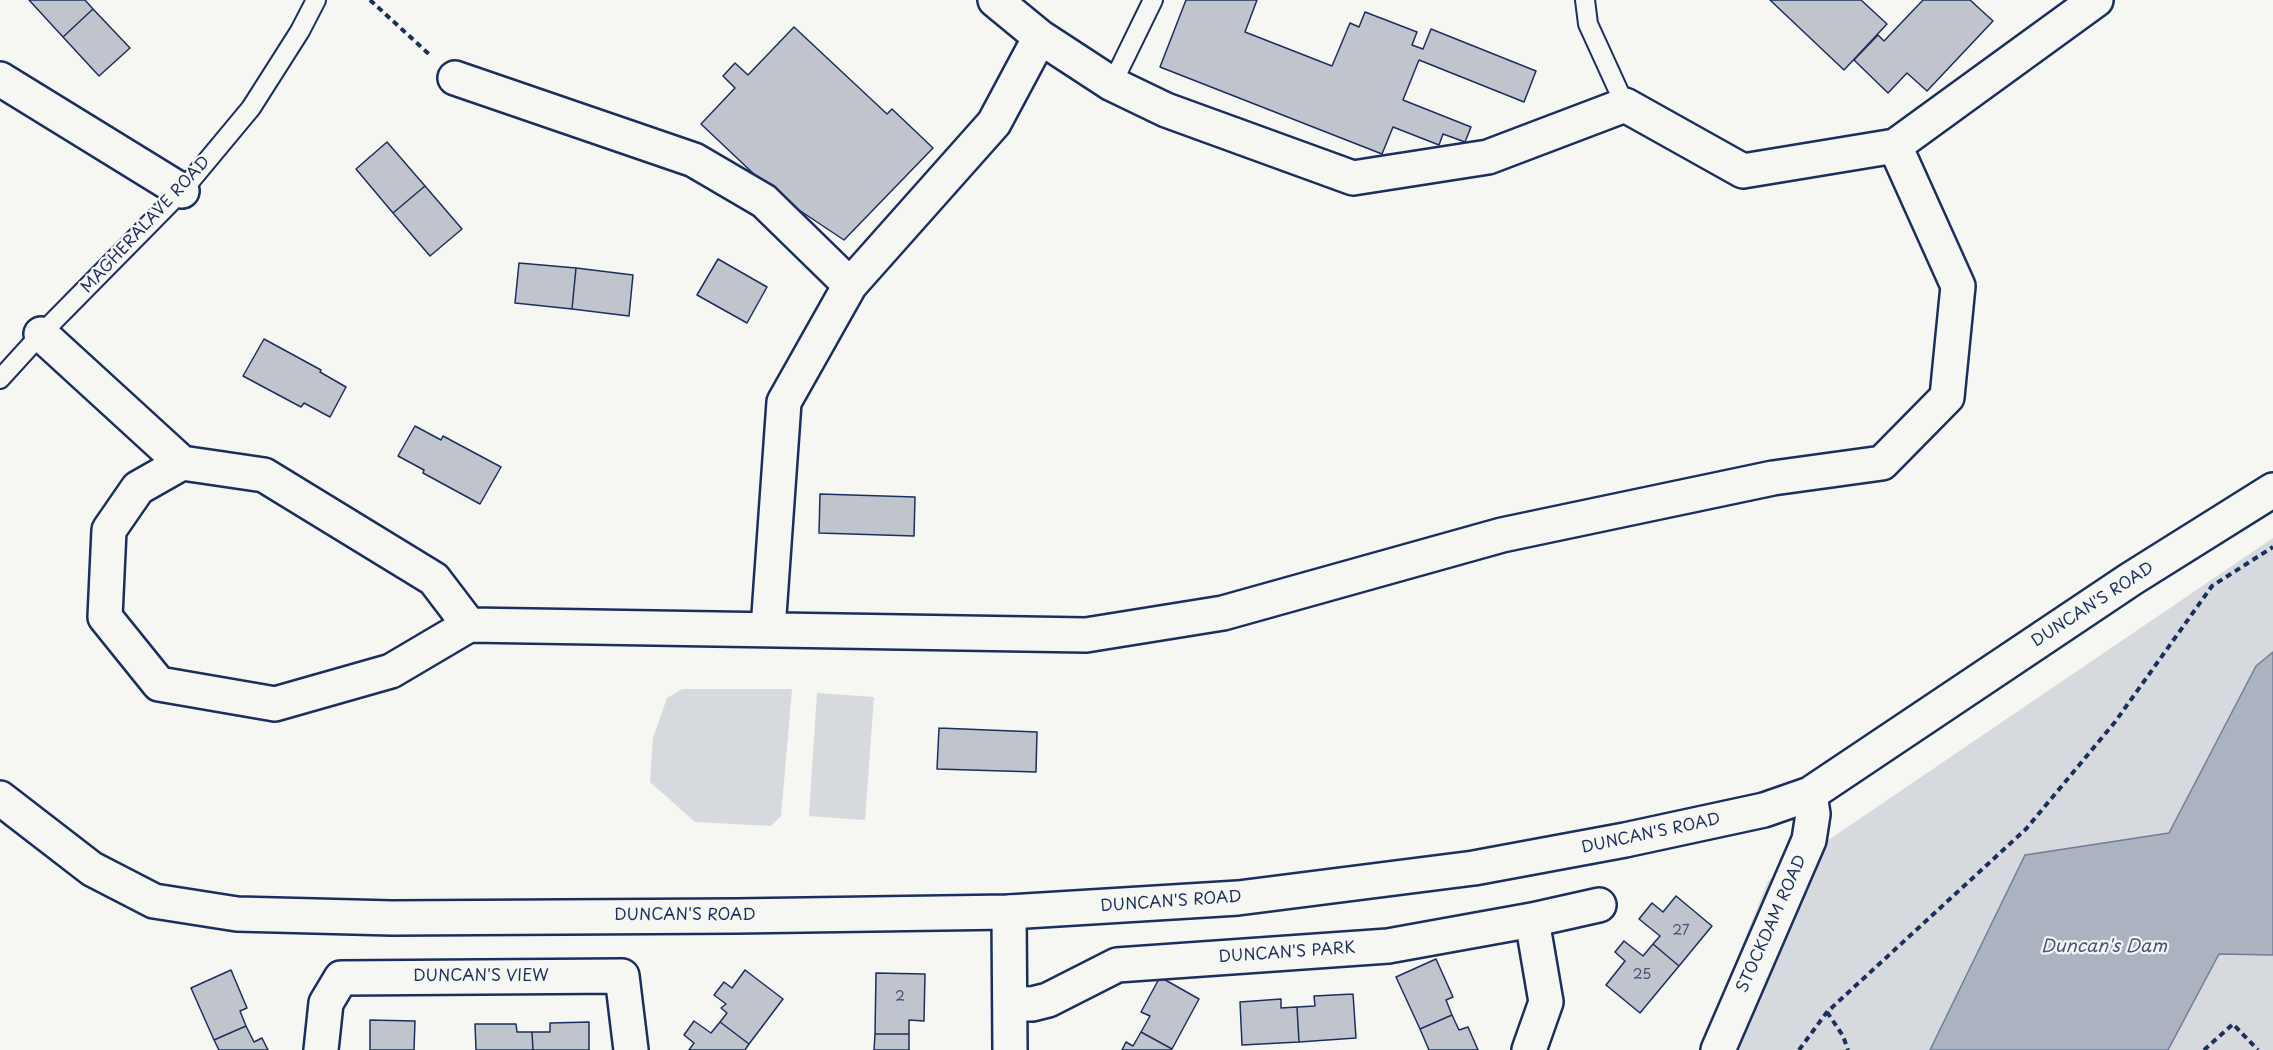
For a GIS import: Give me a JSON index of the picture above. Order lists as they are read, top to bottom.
{
  "streets": {
    "street": [
      "DUNCAN'S ROAD",
      "STOCKDAM ROAD",
      "DUNCAN'S PARK",
      "DUNCAN'S VIEW"
    ],
    "lane": ["MAGHERALAVE ROAD"]
  },
  "crossings": [
    ["DUNCAN'S ROAD", "STOCKDAM ROAD"]
  ],
  "water": ["Duncan's Dam"],
  "house_numbers": ["27", "25", "2"]
}
